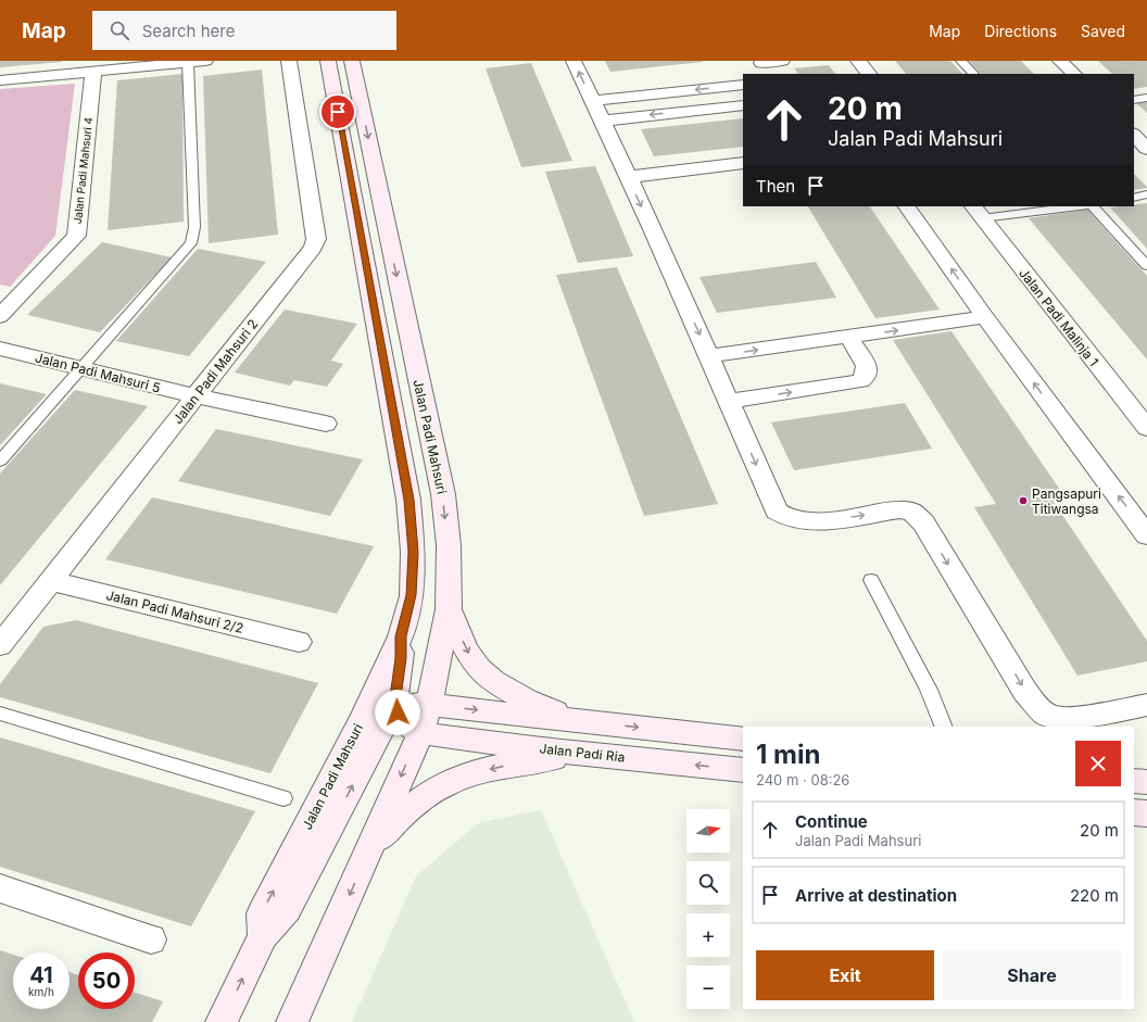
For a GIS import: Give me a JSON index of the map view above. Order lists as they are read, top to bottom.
{
  "streets": {
    "main road": ["Jalan Padi Mahsuri", "Jalan Padi Ria"],
    "street": [
      "Jalan Padi Mahsuri 4",
      "Jalan Padi Malinja 1",
      "Jalan Padi Mahsuri 2",
      "Jalan Padi Mahsuri 5",
      "Jalan Padi Mahsuri 2/2"
    ]
  },
  "crossings": [
    ["Jalan Padi Mahsuri 2", "Jalan Padi Mahsuri 5"],
    ["Jalan Padi Mahsuri 2", "Jalan Padi Mahsuri 2/2"],
    ["Jalan Padi Mahsuri", "Jalan Padi Ria"]
  ],
  "places": ["Pangsapuri Titiwangsa"],
  "north": "right",
  "page": {
    "header": "Map",
    "search": "Search here",
    "nav": ["Map", "Directions", "Saved"],
    "turn": ["20 m", "Jalan Padi Mahsuri"],
    "then": "Then",
    "heading": ["1 min", "240 m · 08:26"],
    "list": [
      {
        "name": "Continue",
        "note": "Jalan Padi Mahsuri",
        "value": "20 m"
      },
      {
        "name": "Arrive at destination",
        "value": "220 m"
      }
    ],
    "map_buttons": ["+", "−"],
    "buttons": ["Exit", "Share"],
    "speed": "41 km/h",
    "limit": "50"
  }
}
